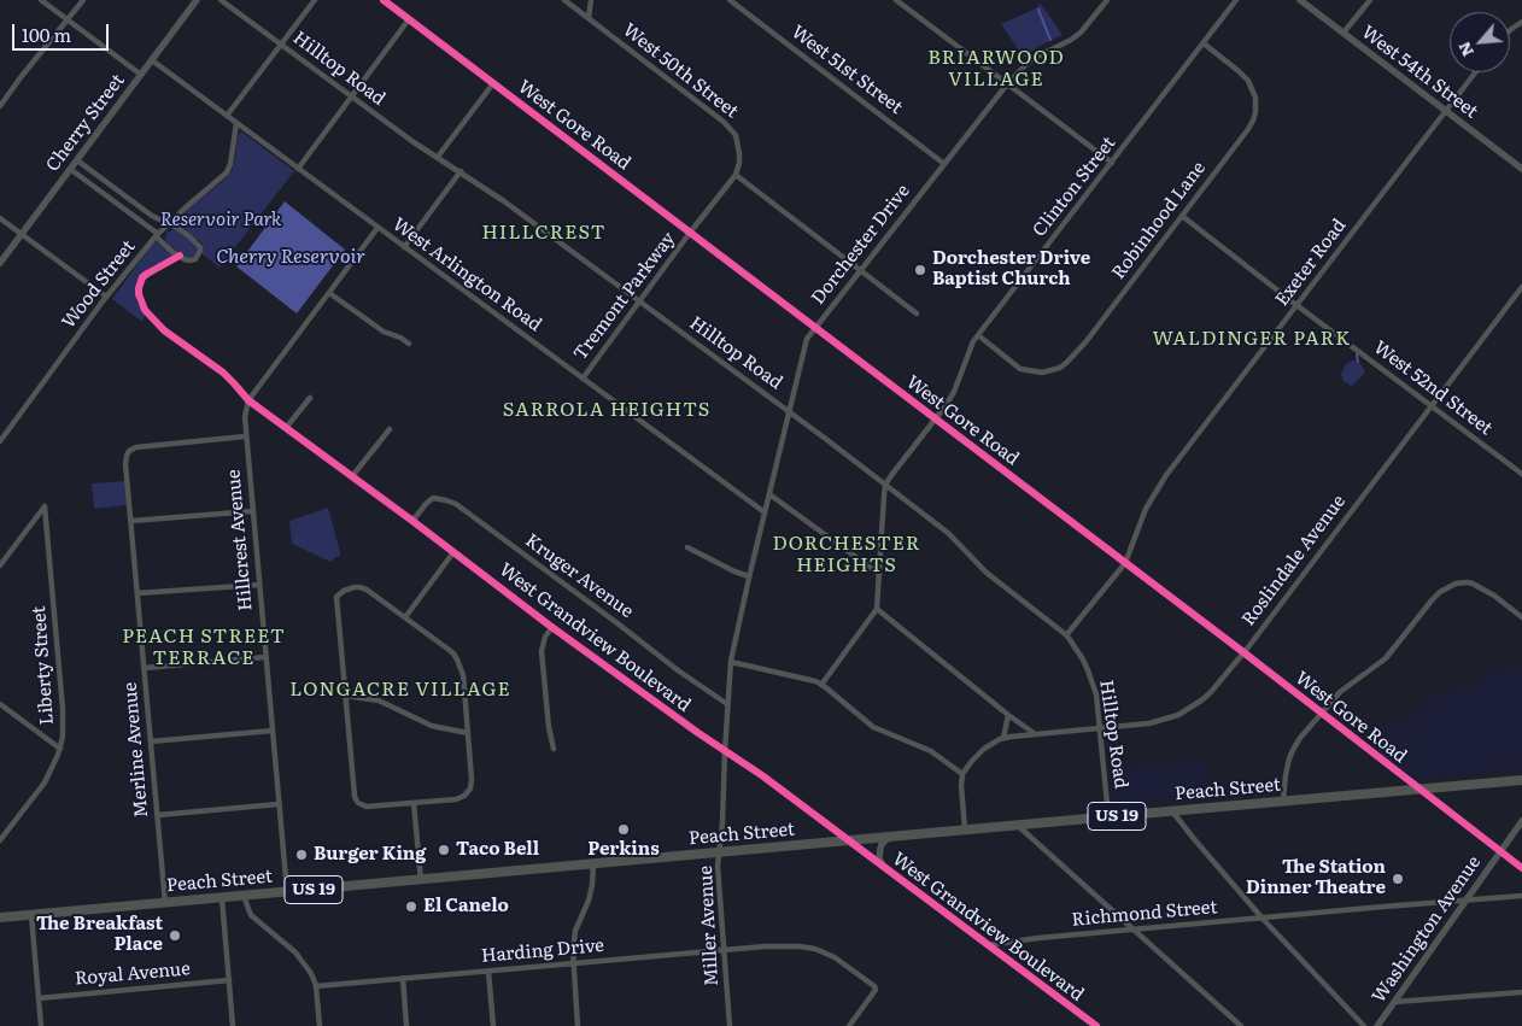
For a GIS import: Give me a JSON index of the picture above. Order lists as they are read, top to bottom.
{
  "streets": {
    "main road": ["Peach Street", "US 19"],
    "street": [
      "Hilltop Road",
      "West 51st Street",
      "West 50th Street",
      "West 54th Street",
      "Cherry Street",
      "West Gore Road",
      "Clinton Street",
      "Robinhood Lane",
      "Dorchester Drive",
      "Exeter Road",
      "West Arlington Road",
      "Wood Street",
      "Tremont Parkway",
      "West 52nd Street",
      "Hillcrest Avenue",
      "Roslindale Avenue",
      "Kruger Avenue",
      "West Grandview Boulevard",
      "Liberty Street",
      "Merline Avenue",
      "Richmond Street",
      "Miller Avenue",
      "Washington Avenue",
      "Harding Drive",
      "Royal Avenue"
    ]
  },
  "crossings": [
    ["Hilltop Road", "Clinton Street"],
    ["Hilltop Road", "Dorchester Drive"],
    ["Hilltop Road", "Exeter Road"],
    ["Hilltop Road", "Tremont Parkway"],
    ["Hilltop Road", "Roslindale Avenue"],
    ["Hilltop Road", "Peach Street"],
    ["West 51st Street", "Dorchester Drive"],
    ["West 50th Street", "Tremont Parkway"],
    ["West 54th Street", "Exeter Road"],
    ["Cherry Street", "West Arlington Road"],
    ["West Gore Road", "Clinton Street"],
    ["West Gore Road", "Dorchester Drive"],
    ["West Gore Road", "Exeter Road"],
    ["West Gore Road", "Tremont Parkway"],
    ["West Gore Road", "Roslindale Avenue"],
    ["West Gore Road", "Peach Street"],
    ["West Gore Road", "Washington Avenue"],
    ["Clinton Street", "Robinhood Lane"],
    ["Robinhood Lane", "West 52nd Street"],
    ["Dorchester Drive", "West Arlington Road"],
    ["Dorchester Drive", "Kruger Avenue"],
    ["Dorchester Drive", "West Grandview Boulevard"],
    ["Dorchester Drive", "Miller Avenue"],
    ["Exeter Road", "West 52nd Street"],
    ["West Arlington Road", "Wood Street"],
    ["West Arlington Road", "Tremont Parkway"],
    ["West 52nd Street", "Roslindale Avenue"],
    ["Hillcrest Avenue", "West Grandview Boulevard"],
    ["Hillcrest Avenue", "Merline Avenue"],
    ["Hillcrest Avenue", "Peach Street"],
    ["Kruger Avenue", "West Grandview Boulevard"],
    ["West Grandview Boulevard", "Peach Street"],
    ["West Grandview Boulevard", "Richmond Street"],
    ["West Grandview Boulevard", "Miller Avenue"],
    ["Merline Avenue", "Peach Street"],
    ["Peach Street", "Miller Avenue"],
    ["Richmond Street", "Washington Avenue"],
    ["Miller Avenue", "Harding Drive"]
  ],
  "districts": [
    "BRIARWOOD VILLAGE",
    "HILLCREST",
    "WALDINGER PARK",
    "SARROLA HEIGHTS",
    "DORCHESTER HEIGHTS",
    "PEACH STREET TERRACE",
    "LONGACRE VILLAGE"
  ],
  "water": ["Cherry Reservoir"],
  "parks": ["Reservoir Park"],
  "places": [
    "Dorchester Drive Baptist Church",
    "Perkins",
    "Taco Bell",
    "Burger King",
    "The Station Dinner Theatre",
    "El Canelo",
    "The Breakfast Place"
  ],
  "scale_bar": "100 m",
  "north": "bottom left"
}
